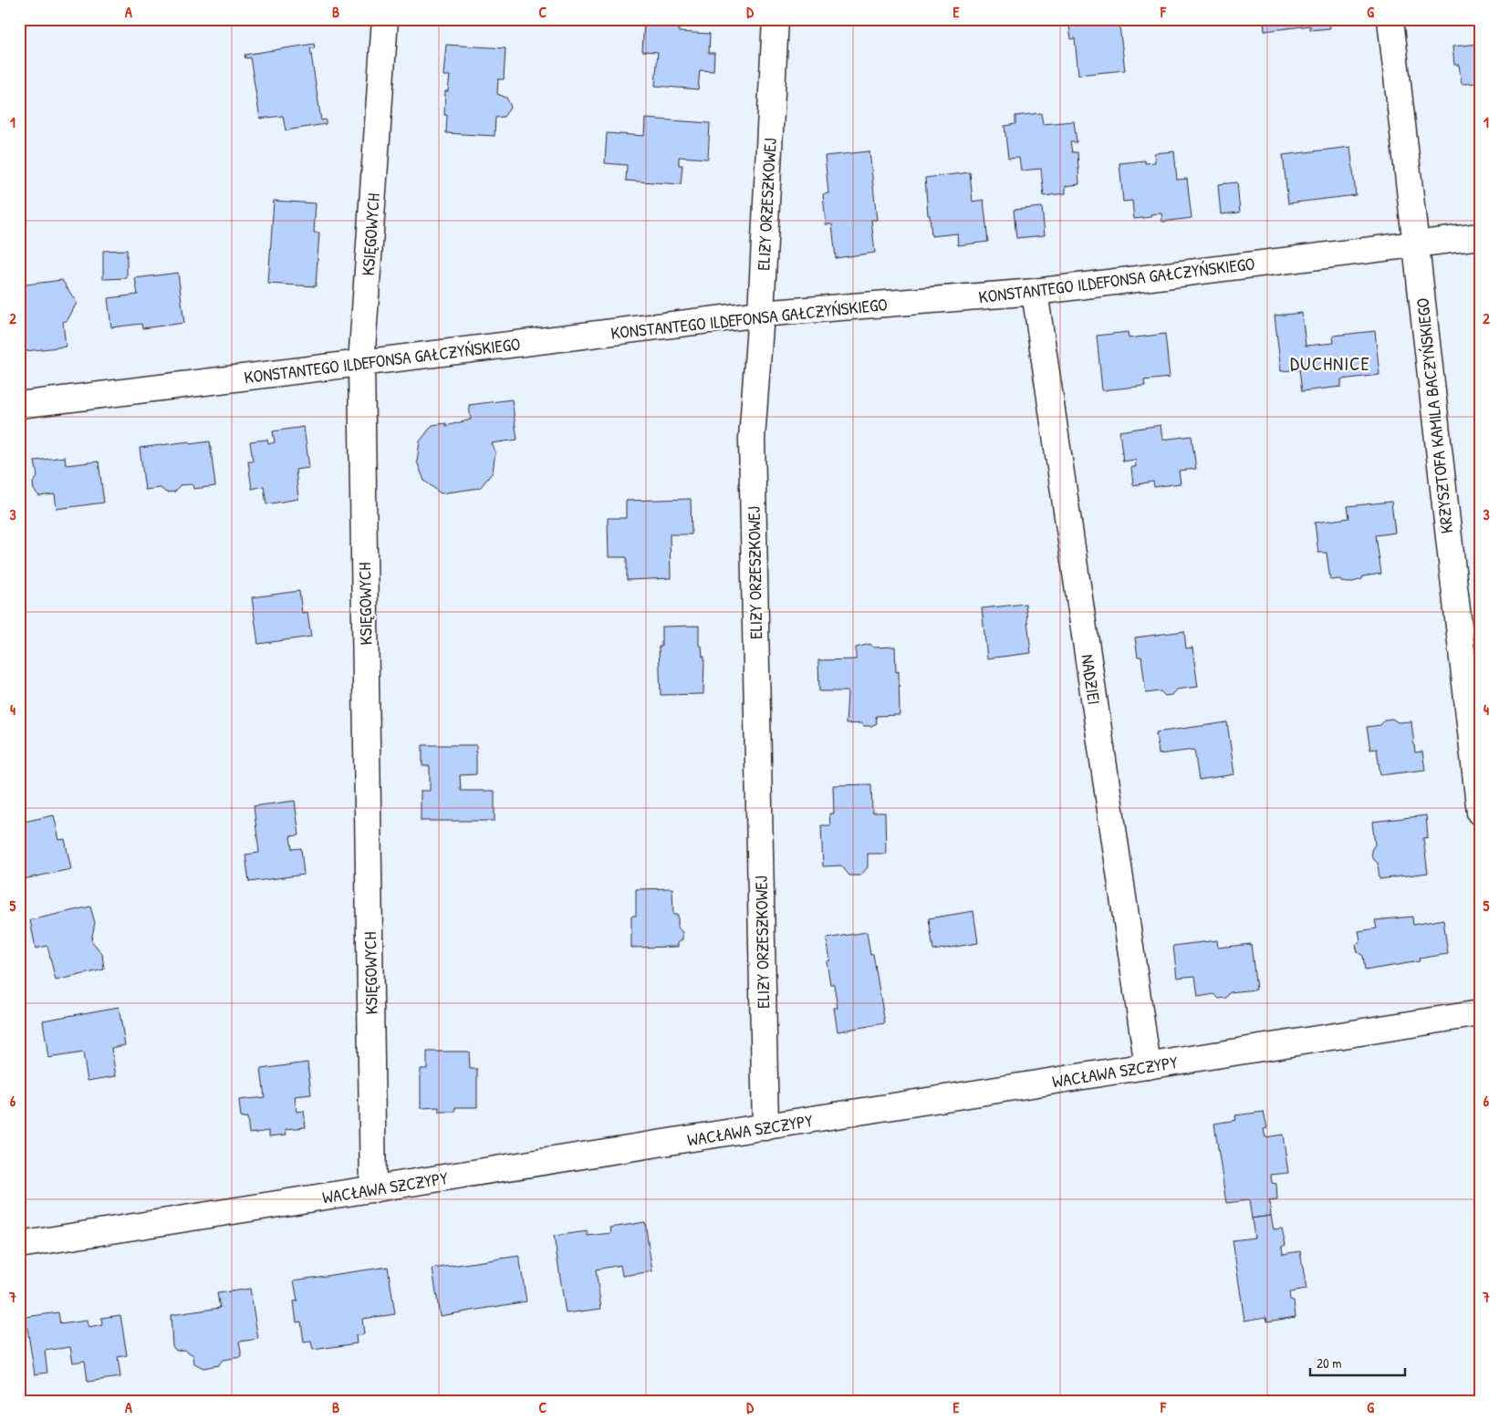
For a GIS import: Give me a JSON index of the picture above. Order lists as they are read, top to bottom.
{
  "streets": {
    "street": [
      "ELIZY ORZESZKOWEJ",
      "KSIĘGOWYCH",
      "KONSTANTEGO ILDEFONSA GAŁCZYŃSKIEGO",
      "KRZYSZTOFA KAMILA BACZYŃSKIEGO",
      "NADZIEI",
      "WACŁAWA SZCZYPY"
    ]
  },
  "crossings": [
    ["ELIZY ORZESZKOWEJ", "KONSTANTEGO ILDEFONSA GAŁCZYŃSKIEGO"],
    ["ELIZY ORZESZKOWEJ", "WACŁAWA SZCZYPY"],
    ["KSIĘGOWYCH", "KONSTANTEGO ILDEFONSA GAŁCZYŃSKIEGO"],
    ["KSIĘGOWYCH", "WACŁAWA SZCZYPY"],
    ["KONSTANTEGO ILDEFONSA GAŁCZYŃSKIEGO", "KRZYSZTOFA KAMILA BACZYŃSKIEGO"],
    ["KONSTANTEGO ILDEFONSA GAŁCZYŃSKIEGO", "NADZIEI"],
    ["NADZIEI", "WACŁAWA SZCZYPY"]
  ],
  "districts": ["DUCHNICE"],
  "scale_bar": "20 m",
  "grid": {
    "columns": [
      "A",
      "B",
      "C",
      "D",
      "E",
      "F",
      "G"
    ],
    "rows": [
      "1",
      "2",
      "3",
      "4",
      "5",
      "6",
      "7"
    ]
  }
}
